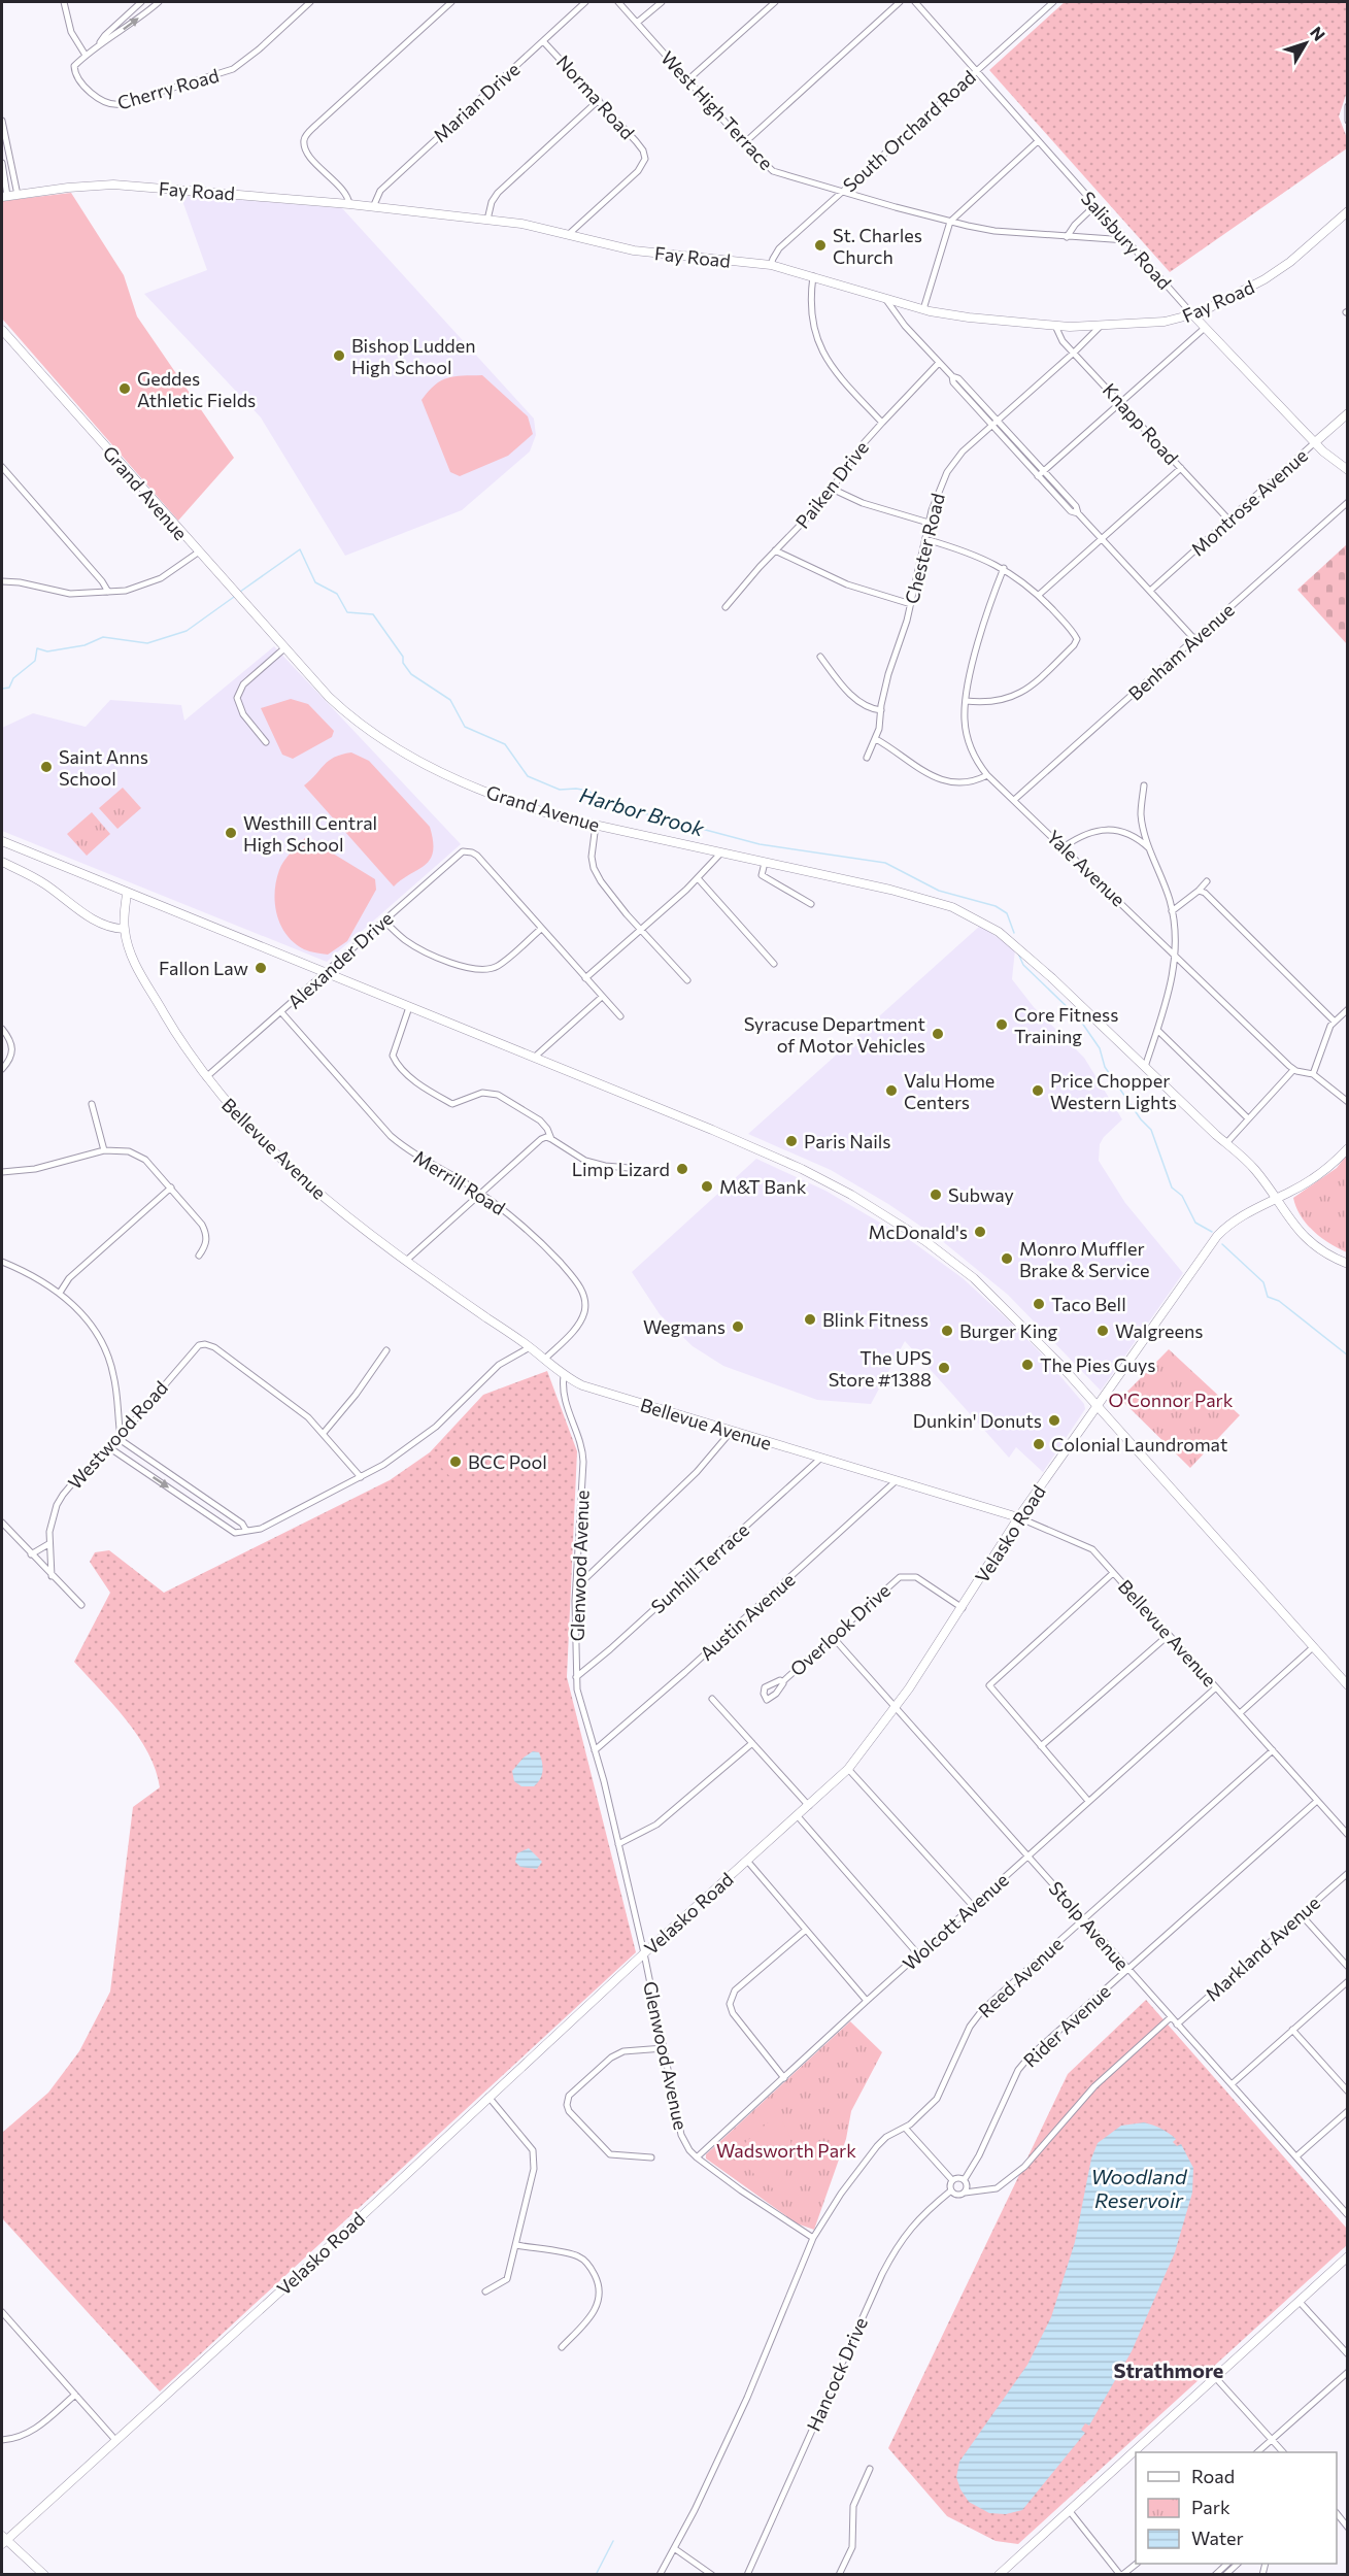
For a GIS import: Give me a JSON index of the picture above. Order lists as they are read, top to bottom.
{
  "streets": {
    "street": [
      "Cherry Road",
      "Norma Road",
      "Marian Drive",
      "West High Terrace",
      "South Orchard Road",
      "Fay Road",
      "Salisbury Road",
      "Knapp Road",
      "Paiken Drive",
      "Grand Avenue",
      "Montrose Avenue",
      "Chester Road",
      "Benham Avenue",
      "Yale Avenue",
      "Alexander Drive",
      "Bellevue Avenue",
      "Merrill Road",
      "Westwood Road",
      "Velasko Road",
      "Glenwood Avenue",
      "Sunhill Terrace",
      "Austin Avenue",
      "Overlook Drive",
      "Wolcott Avenue",
      "Stolp Avenue",
      "Markland Avenue",
      "Reed Avenue",
      "Rider Avenue",
      "Hancock Drive"
    ]
  },
  "crossings": [
    ["Norma Road", "Marian Drive"],
    ["Norma Road", "Fay Road"],
    ["Marian Drive", "Fay Road"],
    ["West High Terrace", "South Orchard Road"],
    ["West High Terrace", "Salisbury Road"],
    ["South Orchard Road", "Fay Road"],
    ["South Orchard Road", "Salisbury Road"],
    ["Fay Road", "Salisbury Road"],
    ["Fay Road", "Knapp Road"],
    ["Fay Road", "Chester Road"],
    ["Salisbury Road", "Montrose Avenue"],
    ["Knapp Road", "Montrose Avenue"],
    ["Knapp Road", "Chester Road"],
    ["Grand Avenue", "Velasko Road"],
    ["Benham Avenue", "Yale Avenue"],
    ["Alexander Drive", "Bellevue Avenue"],
    ["Alexander Drive", "Merrill Road"],
    ["Bellevue Avenue", "Merrill Road"],
    ["Bellevue Avenue", "Velasko Road"],
    ["Bellevue Avenue", "Glenwood Avenue"],
    ["Bellevue Avenue", "Sunhill Terrace"],
    ["Bellevue Avenue", "Austin Avenue"],
    ["Bellevue Avenue", "Wolcott Avenue"],
    ["Bellevue Avenue", "Reed Avenue"],
    ["Bellevue Avenue", "Rider Avenue"],
    ["Velasko Road", "Glenwood Avenue"],
    ["Velasko Road", "Overlook Drive"],
    ["Velasko Road", "Stolp Avenue"],
    ["Glenwood Avenue", "Sunhill Terrace"],
    ["Glenwood Avenue", "Austin Avenue"],
    ["Glenwood Avenue", "Wolcott Avenue"],
    ["Glenwood Avenue", "Reed Avenue"],
    ["Overlook Drive", "Stolp Avenue"],
    ["Wolcott Avenue", "Stolp Avenue"],
    ["Stolp Avenue", "Markland Avenue"],
    ["Stolp Avenue", "Reed Avenue"],
    ["Stolp Avenue", "Rider Avenue"],
    ["Rider Avenue", "Hancock Drive"]
  ],
  "districts": ["Strathmore"],
  "water": ["Harbor Brook", "Woodland Reservoir"],
  "parks": ["O'Connor Park", "Wadsworth Park"],
  "places": [
    "St. Charles Church",
    "Bishop Ludden High School",
    "Geddes Athletic Fields",
    "Saint Anns School",
    "Westhill Central High School",
    "Fallon Law",
    "Core Fitness Training",
    "Syracuse Department of Motor Vehicles",
    "Valu Home Centers",
    "Price Chopper Western Lights",
    "Paris Nails",
    "Limp Lizard",
    "M&T Bank",
    "Subway",
    "McDonald's",
    "Monro Muffler Brake & Service",
    "Taco Bell",
    "Blink Fitness",
    "Wegmans",
    "Burger King",
    "Walgreens",
    "The Pies Guys",
    "The UPS Store #1388",
    "Dunkin' Donuts",
    "Colonial Laundromat",
    "BCC Pool"
  ],
  "legend": ["Road", "Park", "Water"],
  "north": "top right"
}
